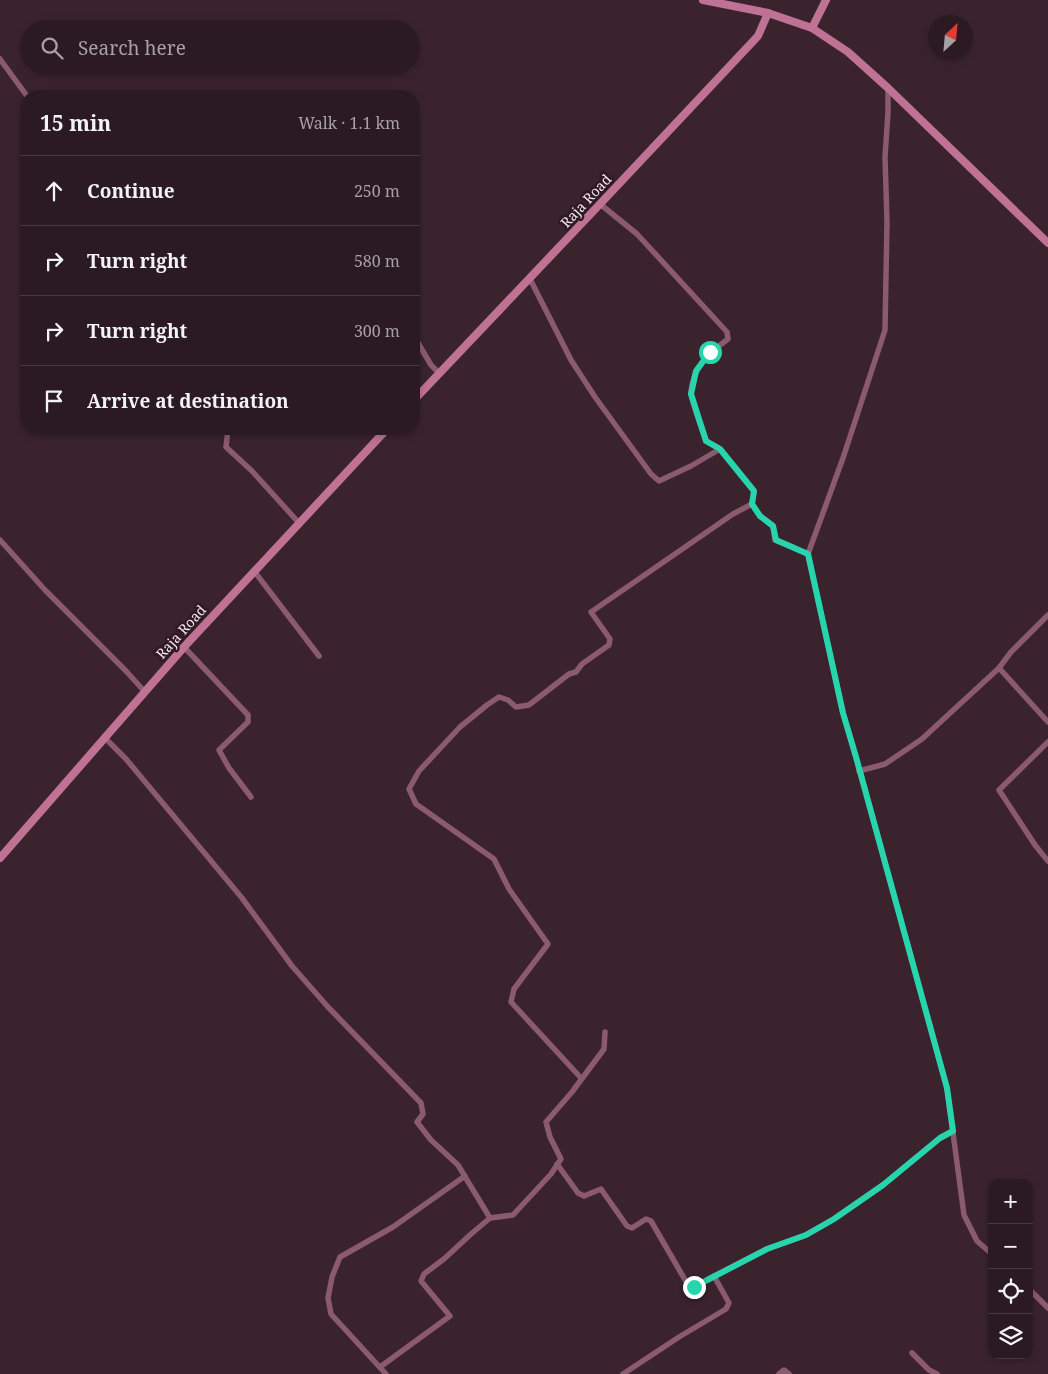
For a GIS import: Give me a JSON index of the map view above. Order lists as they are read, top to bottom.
{
  "streets": {
    "street": ["Raja Road"]
  },
  "north": "top right",
  "page": {
    "search": "Search here",
    "heading": ["15 min", "Walk · 1.1 km"],
    "list": [
      ["Continue", "250 m"],
      ["Turn right", "580 m"],
      ["Turn right", "300 m"],
      "Arrive at destination"
    ],
    "map_buttons": ["+", "−"]
  }
}
